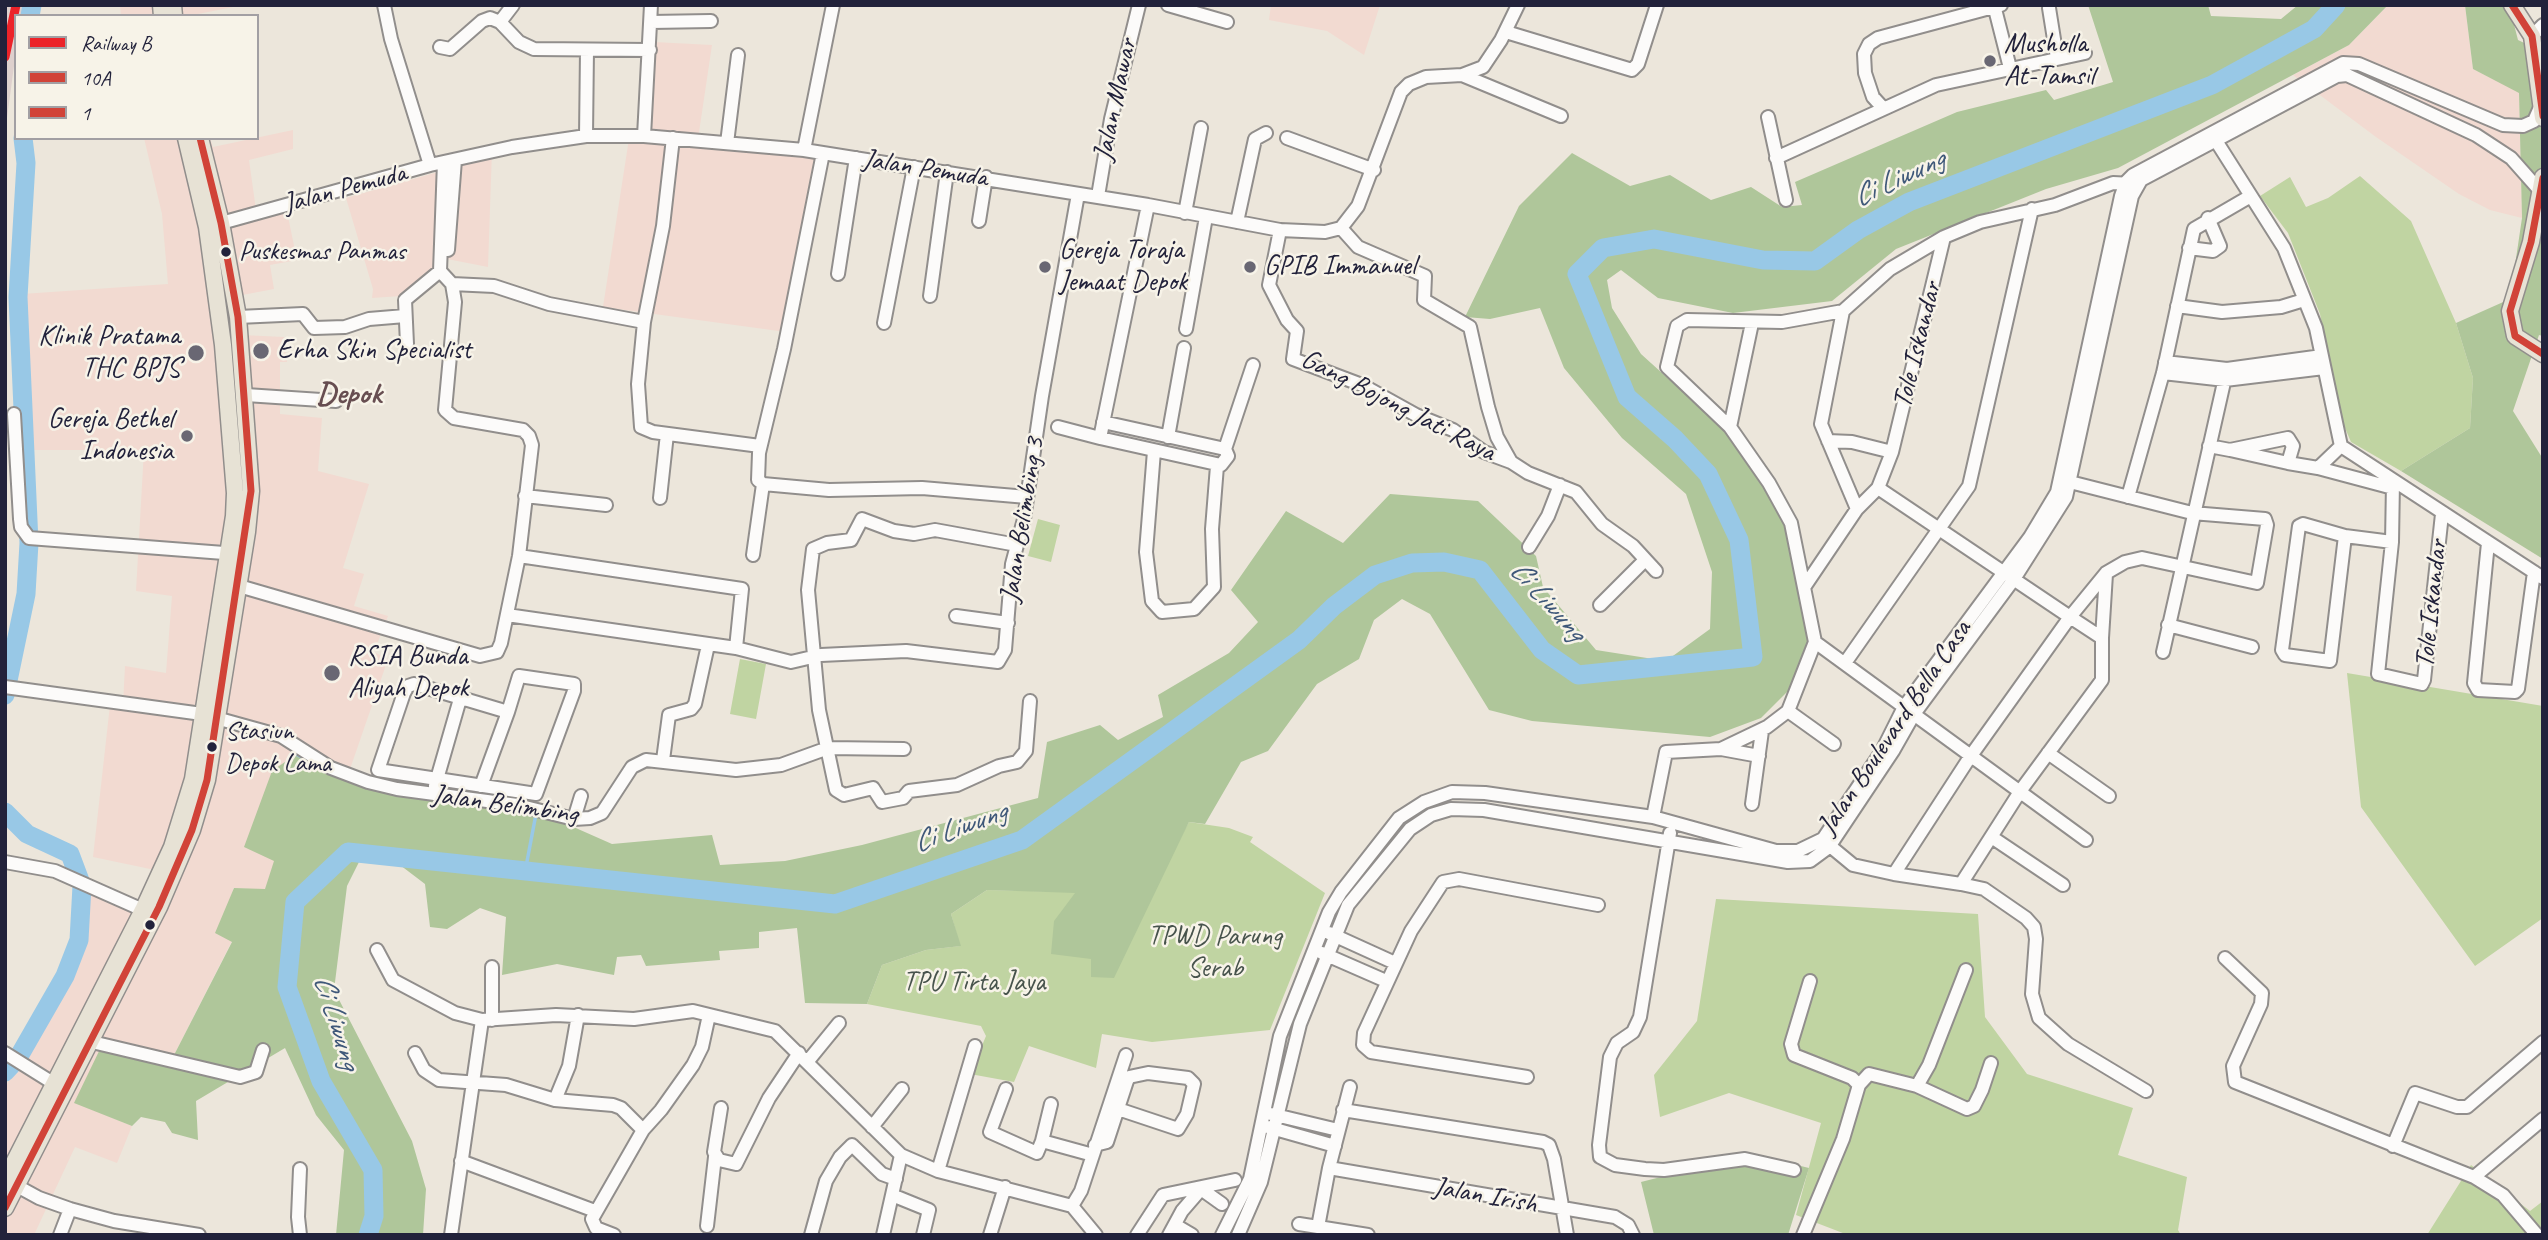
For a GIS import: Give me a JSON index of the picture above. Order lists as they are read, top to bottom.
{
  "streets": {
    "street": [
      "Jalan Mawar",
      "Jalan Pemuda",
      "Tole Iskandar",
      "Gang Bojong Jati Raya",
      "Jalan Belimbing 3",
      "Jalan Boulevard Bella Casa",
      "Jalan Belimbing",
      "Jalan Irish"
    ]
  },
  "crossings": [
    ["Jalan Mawar", "Jalan Pemuda"],
    ["Jalan Pemuda", "Gang Bojong Jati Raya"],
    ["Jalan Pemuda", "Jalan Belimbing 3"]
  ],
  "districts": ["Depok"],
  "water": ["Ci Liwung"],
  "parks": ["TPWD Parung Serab", "TPU Tirta Jaya"],
  "places": [
    "Musholla At-Tamsil",
    "Puskesmas Panmas",
    "Gereja Toraja Jemaat Depok",
    "GPIB Immanuel",
    "Erha Skin Specialist",
    "Klinik Pratama THC BPJS",
    "Gereja Bethel Indonesia",
    "RSIA Bunda Aliyah Depok",
    "Stasiun Depok Lama"
  ],
  "lines": ["rail line B", "transit line 1", "transit line 10A"],
  "legend": ["Railway B", "10A", "1"]
}
